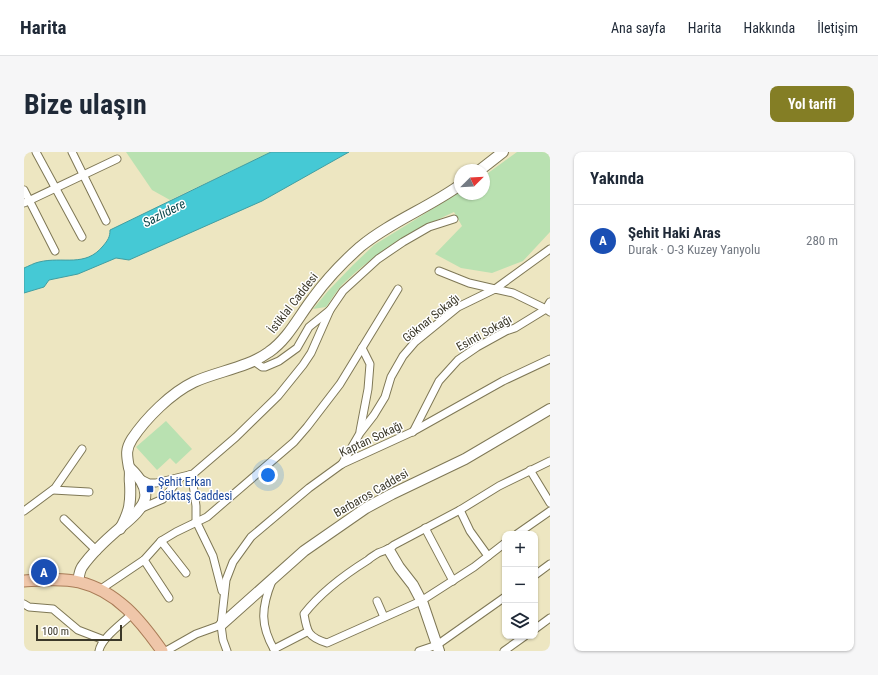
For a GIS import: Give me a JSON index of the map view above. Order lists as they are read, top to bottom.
{
  "streets": {
    "main road": ["İstiklal Caddesi", "Barbaros Caddesi"],
    "street": ["Göknar Sokağı", "Esinti Sokağı", "Kaptan Sokağı"]
  },
  "crossings": [
    ["Göknar Sokağı", "Kaptan Sokağı"],
    ["Esinti Sokağı", "Kaptan Sokağı"],
    ["Kaptan Sokağı", "Barbaros Caddesi"]
  ],
  "water": ["Sazlıdere"],
  "places": {
    "transit": ["Şehit Erkan Göktaş Caddesi"]
  },
  "scale_bar": "100 m",
  "north": "top right",
  "page": {
    "header": "Harita",
    "nav": [
      "Ana sayfa",
      "Harita",
      "Hakkında",
      "İletişim"
    ],
    "buttons": "Yol tarifi",
    "title": "Bize ulaşın",
    "heading": "Yakında",
    "list": [
      {
        "mark": "A",
        "name": "Şehit Haki Aras",
        "note": "Durak · O-3 Kuzey Yanyolu",
        "value": "280 m"
      }
    ],
    "map_buttons": ["+", "−"],
    "pins": "A",
    "scale": "100 m"
  }
}
